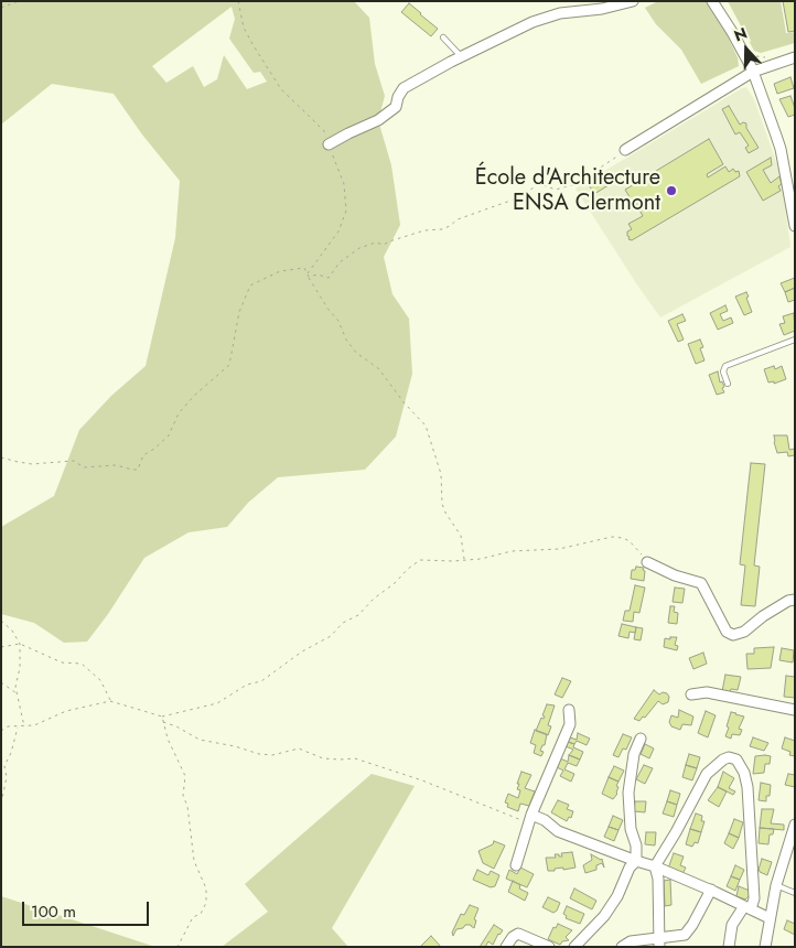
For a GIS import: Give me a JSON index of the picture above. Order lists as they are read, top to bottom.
{
  "places": ["École d'Architecture ENSA Clermont"],
  "scale_bar": "100 m",
  "north": "top"
}
